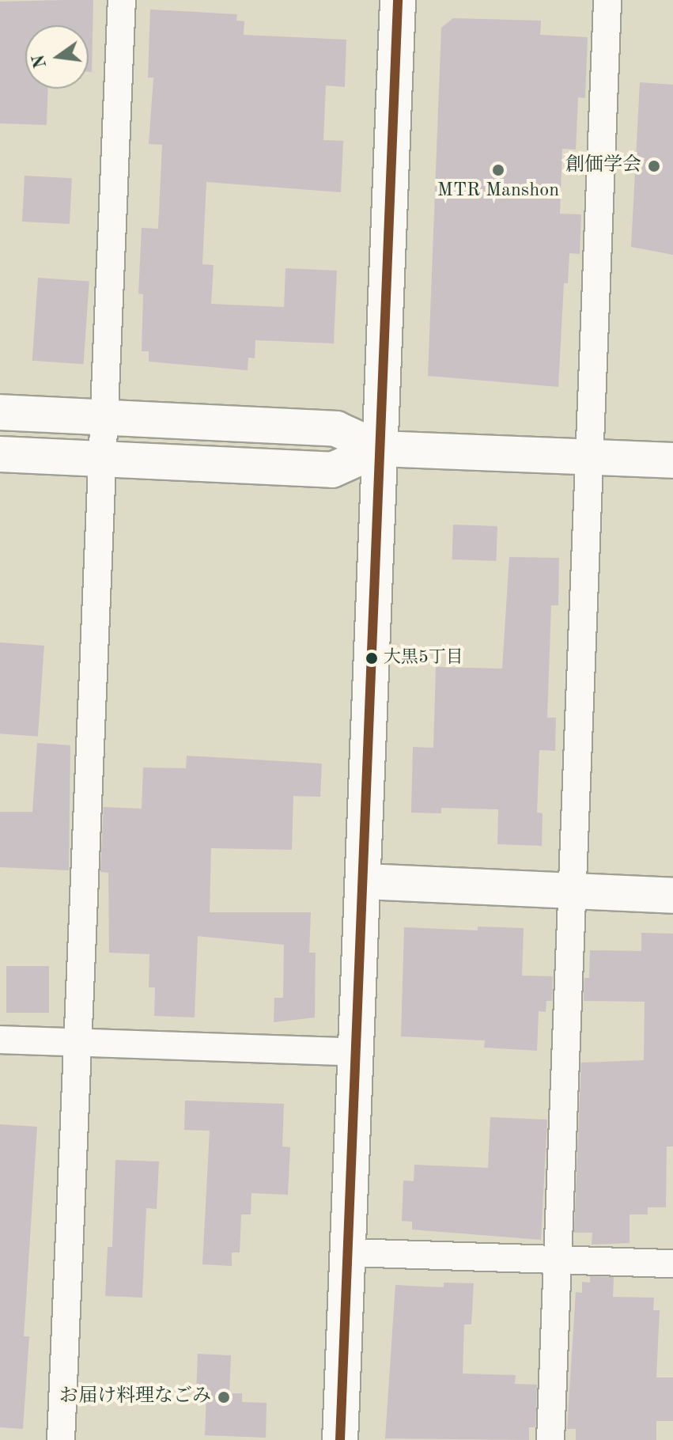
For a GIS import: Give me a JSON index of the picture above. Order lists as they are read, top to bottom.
{
  "places": [
    "創価学会",
    "MTR Manshon",
    "大黒5丁目",
    "お届け料理なごみ"
  ],
  "north": "left"
}
